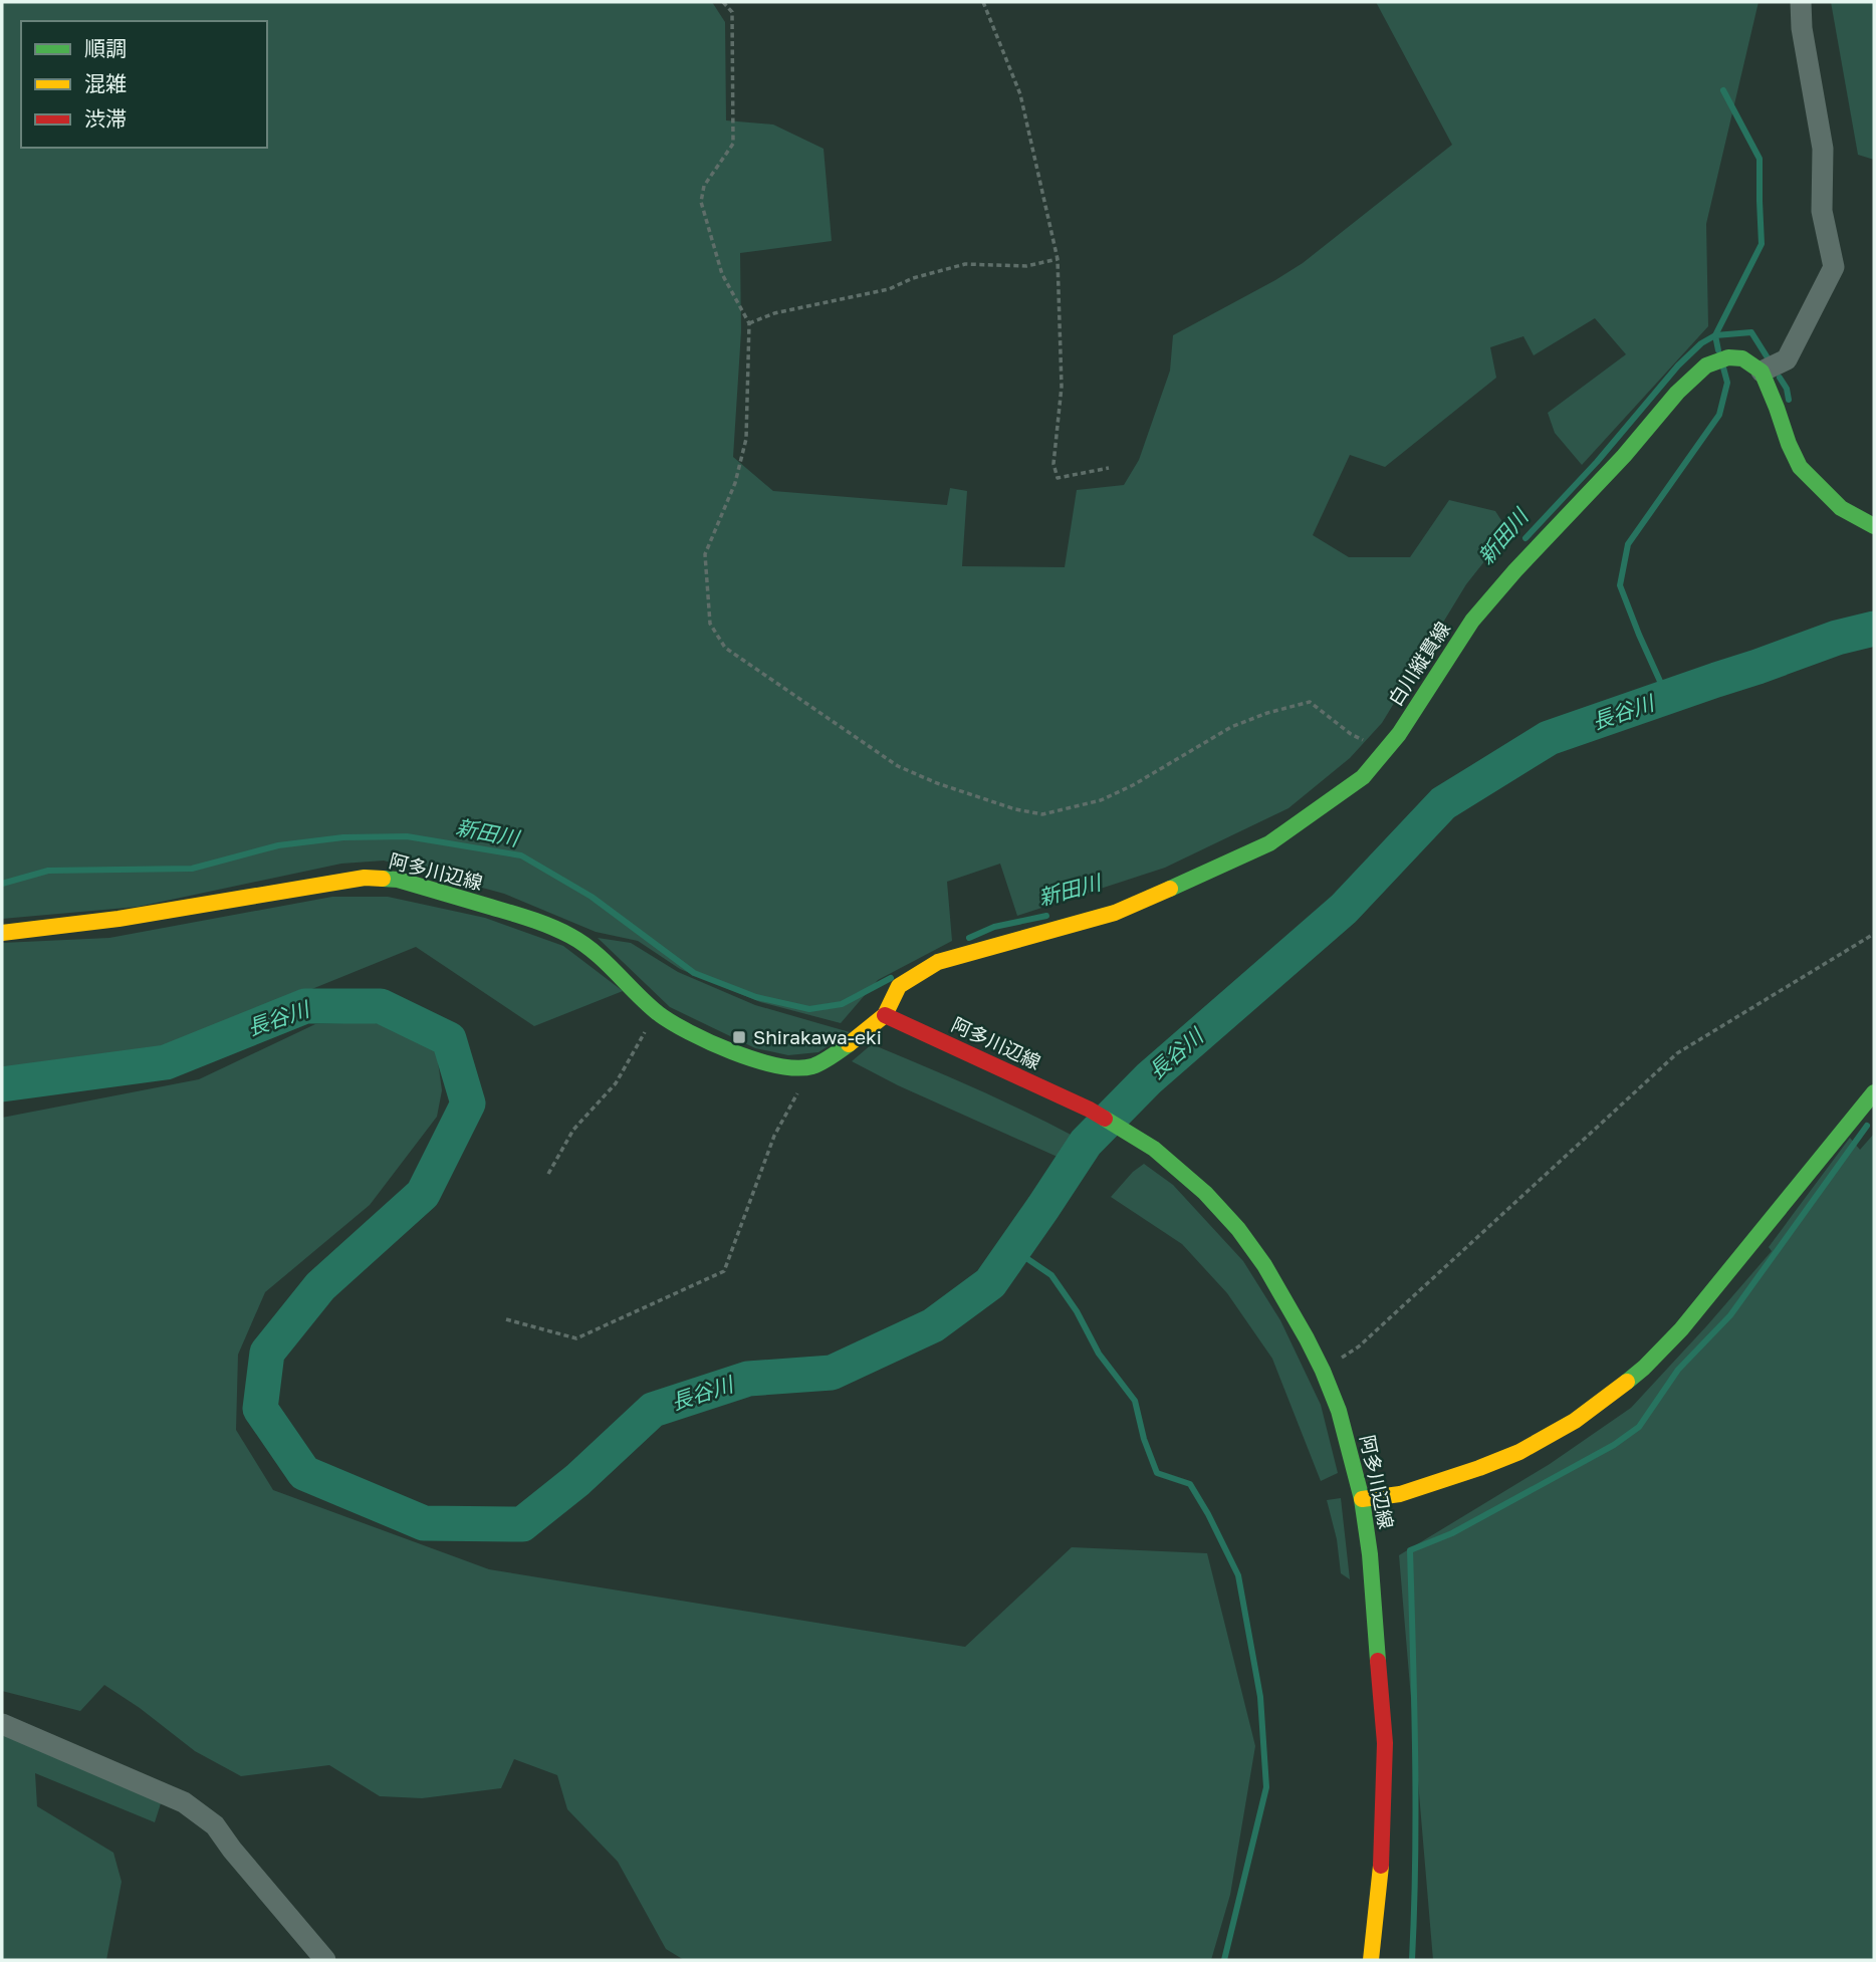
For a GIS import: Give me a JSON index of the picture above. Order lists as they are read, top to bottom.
{
  "streets": {
    "main road": ["白川縦貫線", "阿多川辺線"]
  },
  "crossings": [
    ["白川縦貫線", "阿多川辺線"]
  ],
  "water": ["新田川", "長谷川"],
  "places": {
    "transit": ["Shirakawa-eki"]
  },
  "legend": ["順調", "混雑", "渋滞"]
}
